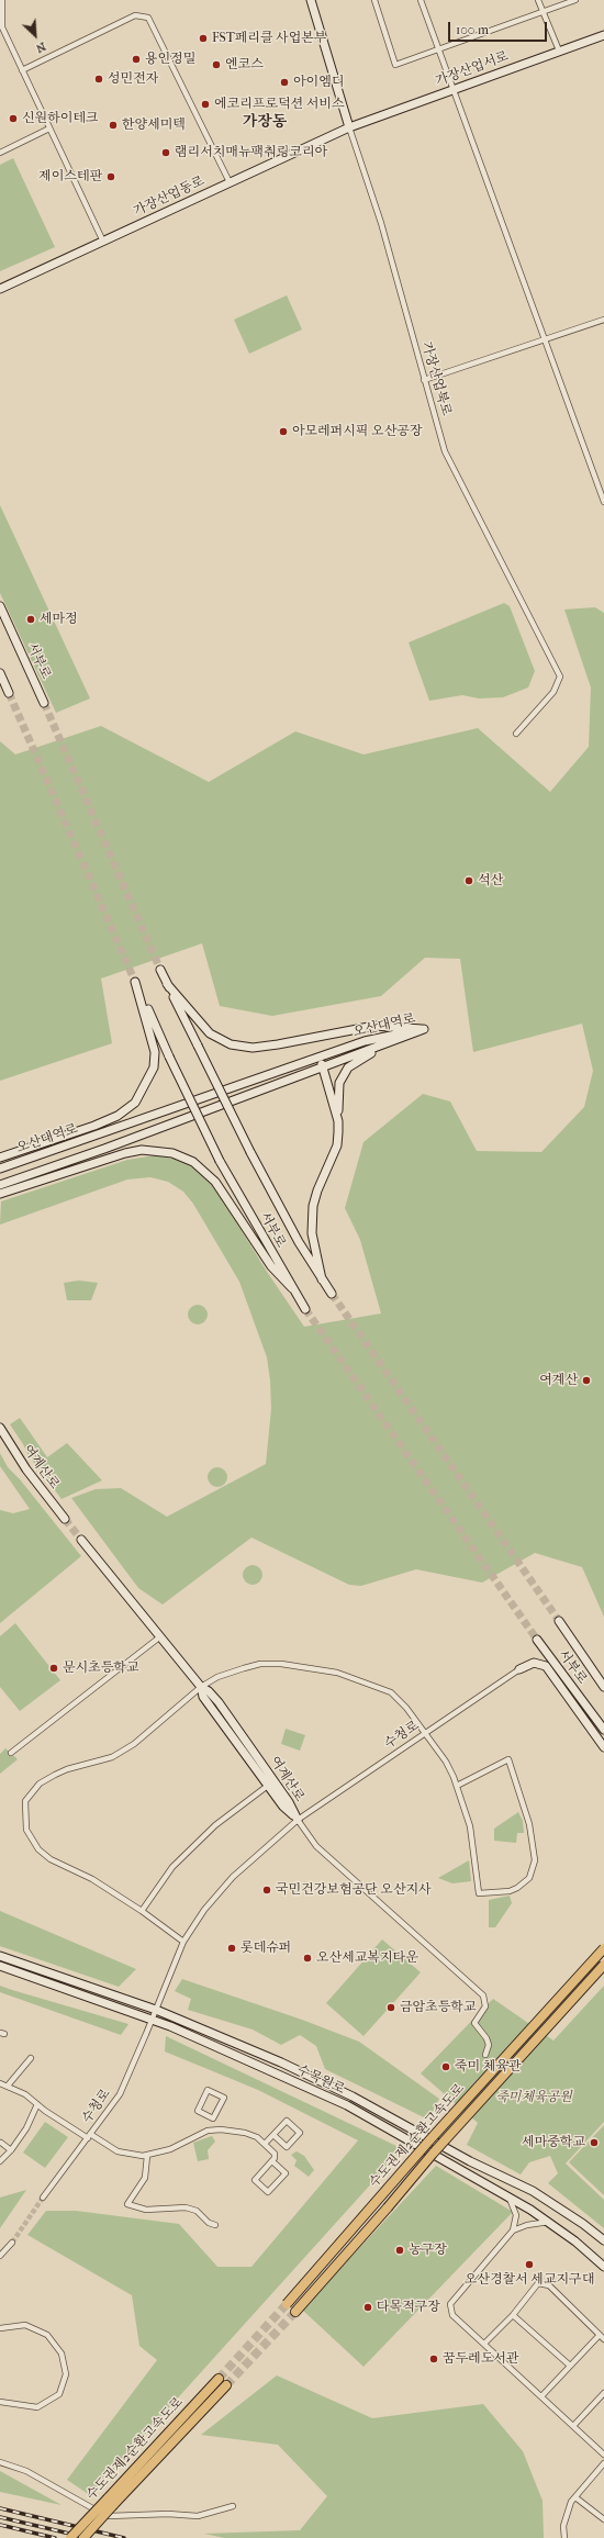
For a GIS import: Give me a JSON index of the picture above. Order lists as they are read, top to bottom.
{
  "streets": {
    "highway": ["수도권제2순환고속도로"],
    "main road": [
      "가장산업서로",
      "가장산업동로",
      "가장산업북로",
      "서부로",
      "오산대역로",
      "여계산로",
      "수목원로"
    ],
    "street": ["수청로"]
  },
  "crossings": [
    ["가장산업서로", "가장산업동로"],
    ["가장산업서로", "가장산업북로"],
    ["가장산업동로", "가장산업북로"],
    ["여계산로", "수청로"],
    ["수청로", "수목원로"]
  ],
  "districts": ["가장동"],
  "parks": ["죽미체육공원"],
  "places": [
    "FST페리클 사업본부",
    "용인정밀",
    "엔코스",
    "성민전자",
    "아이엠디",
    "에코리프로덕션 서비스",
    "신원하이테크",
    "한양세미텍",
    "램리서치매뉴팩춰링코리아",
    "제이스테판",
    "아모레퍼시픽 오산공장",
    "세마정",
    "석산",
    "여계산",
    "문시초등학교",
    "국민건강보험공단 오산지사",
    "롯데슈퍼",
    "오산세교복지타운",
    "금암초등학교",
    "죽미 체육관",
    "세마중학교",
    "농구장",
    "오산경찰서 세교지구대",
    "다목적구장",
    "꿈두레도서관"
  ],
  "scale_bar": "100 m",
  "north": "bottom right"
}
